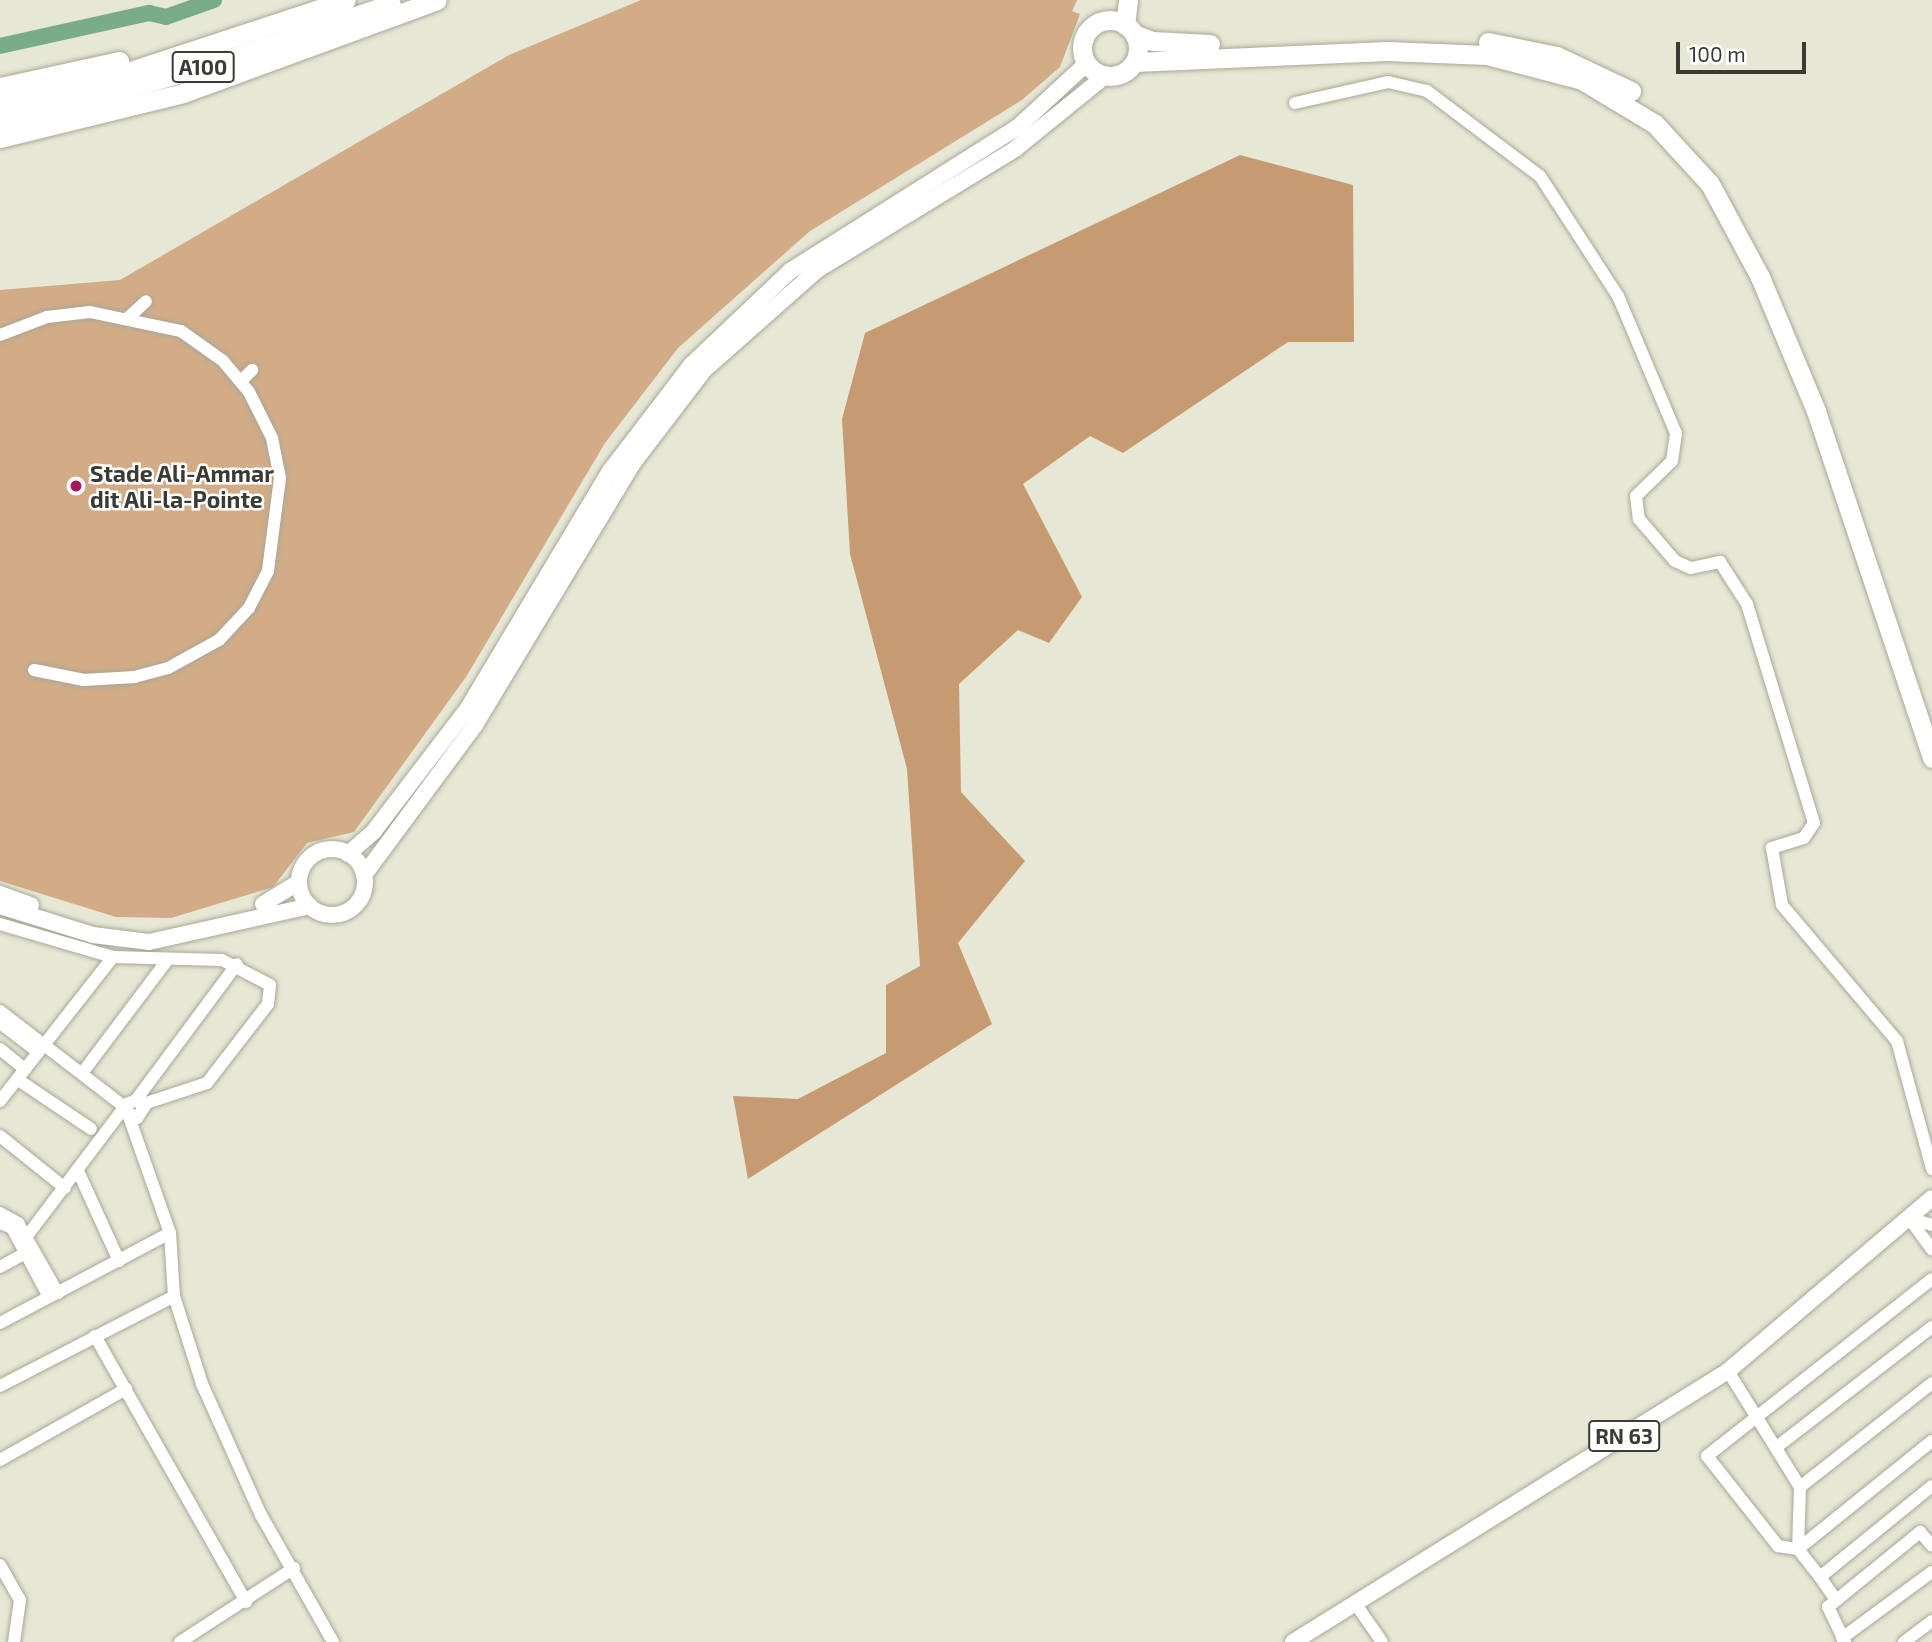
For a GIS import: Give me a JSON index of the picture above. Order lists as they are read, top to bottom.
{
  "streets": {
    "highway": ["A100"],
    "main road": ["RN 63"]
  },
  "places": ["Stade Ali-Ammar dit Ali-la-Pointe"],
  "scale_bar": "100 m"
}
